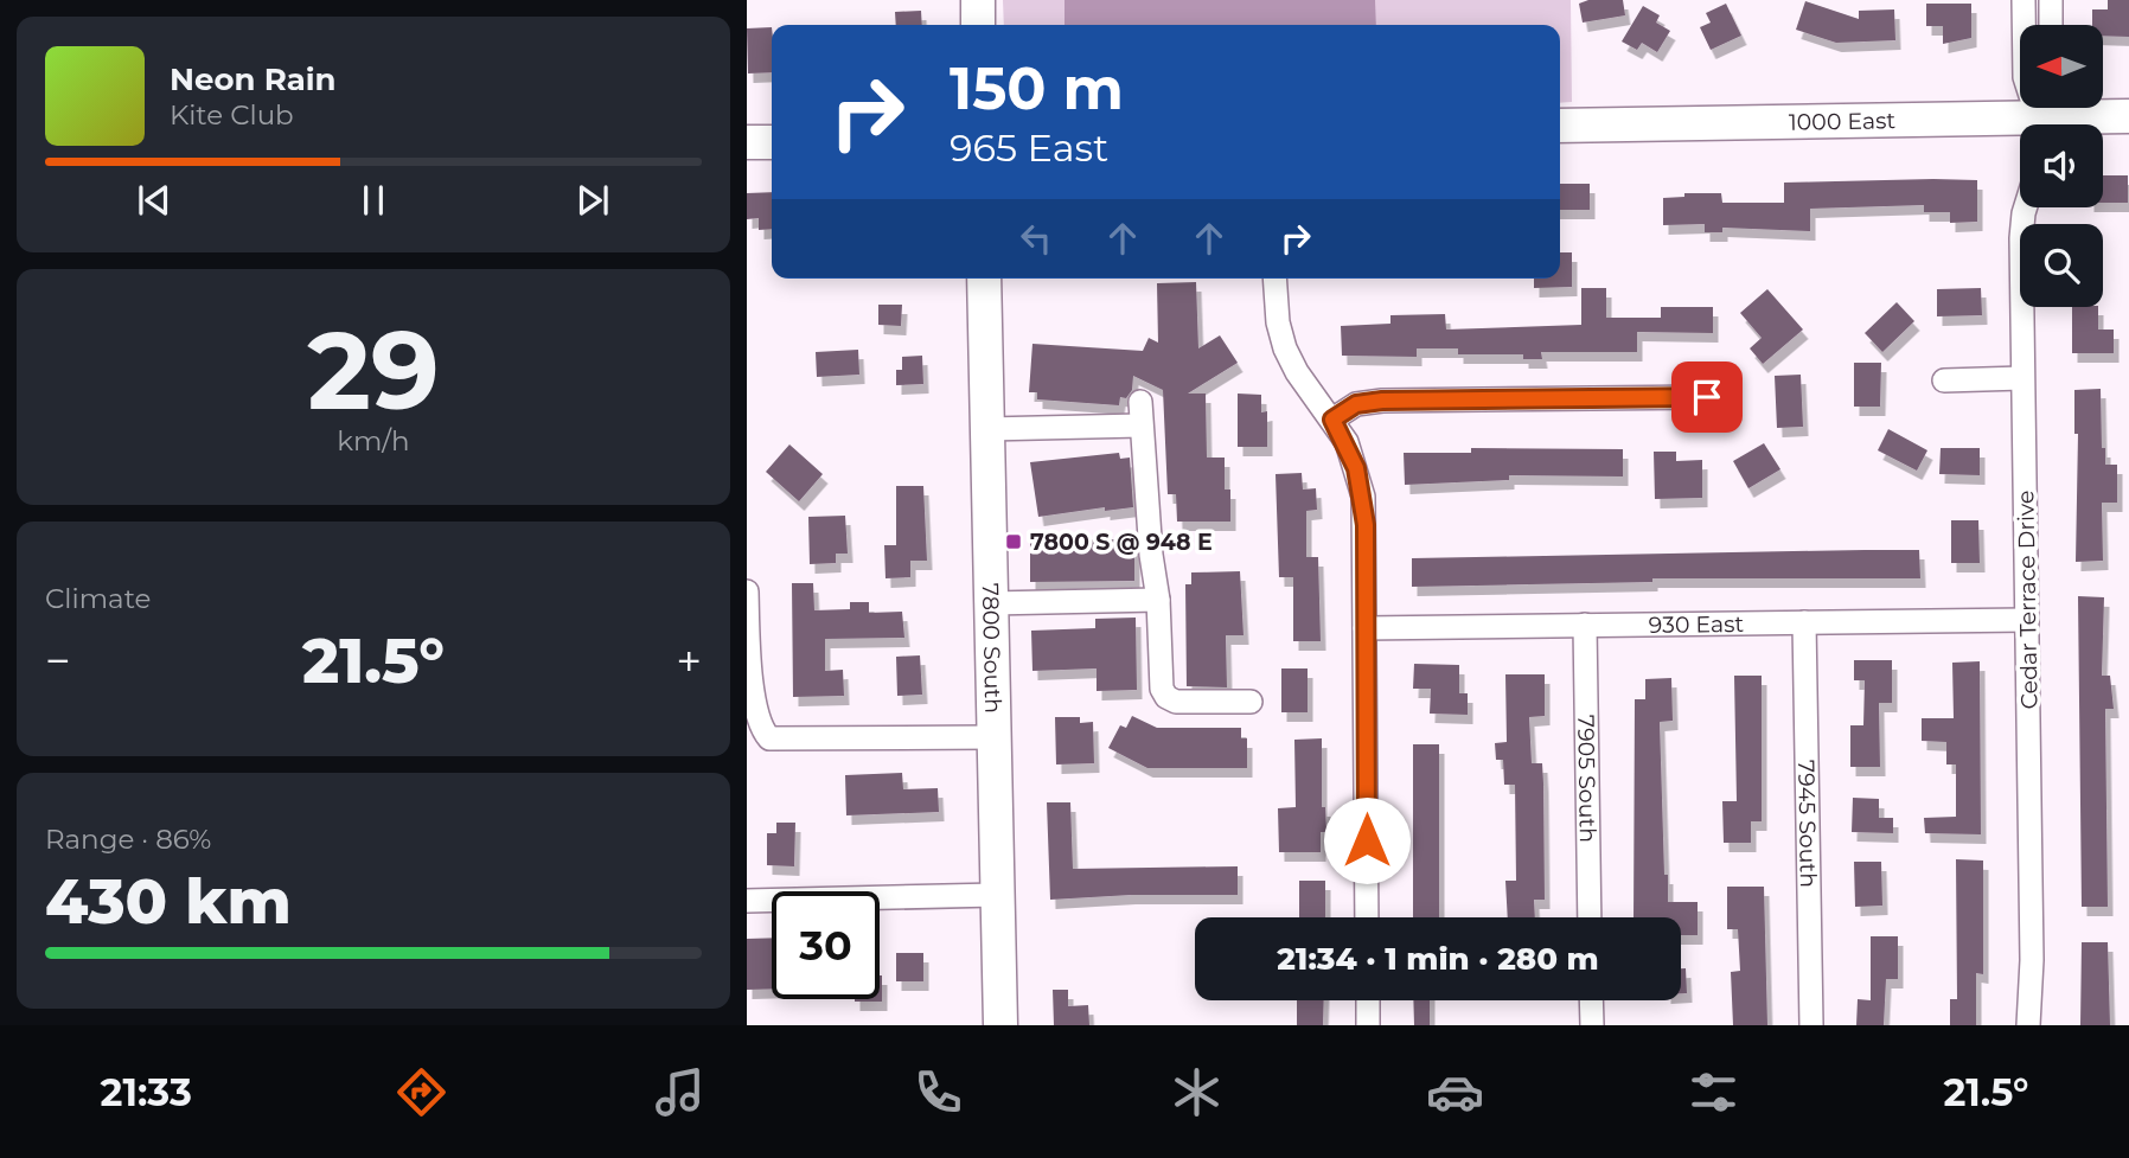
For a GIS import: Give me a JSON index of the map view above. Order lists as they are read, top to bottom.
{
  "streets": {
    "main road": ["1000 East", "7800 South"],
    "street": [
      "Cedar Terrace Drive",
      "930 East",
      "7905 South",
      "7945 South"
    ]
  },
  "crossings": [
    ["Cedar Terrace Drive", "930 East"],
    ["930 East", "7905 South"],
    ["930 East", "7945 South"]
  ],
  "places": {
    "transit": ["7800 S @ 948 E"]
  },
  "north": "left",
  "page": {
    "turn": ["150 m", "965 East"],
    "song": ["Neon Rain", "Kite Club"],
    "tile": [
      ["29", "km/h"],
      "Climate",
      ["Range · 86%", "430 km"]
    ],
    "heat": ["−", "21.5°", "+"],
    "limit": "30",
    "trip": "21:34 · 1 min · 280 m",
    "tabs": ["21:33", "21.5°"]
  }
}
